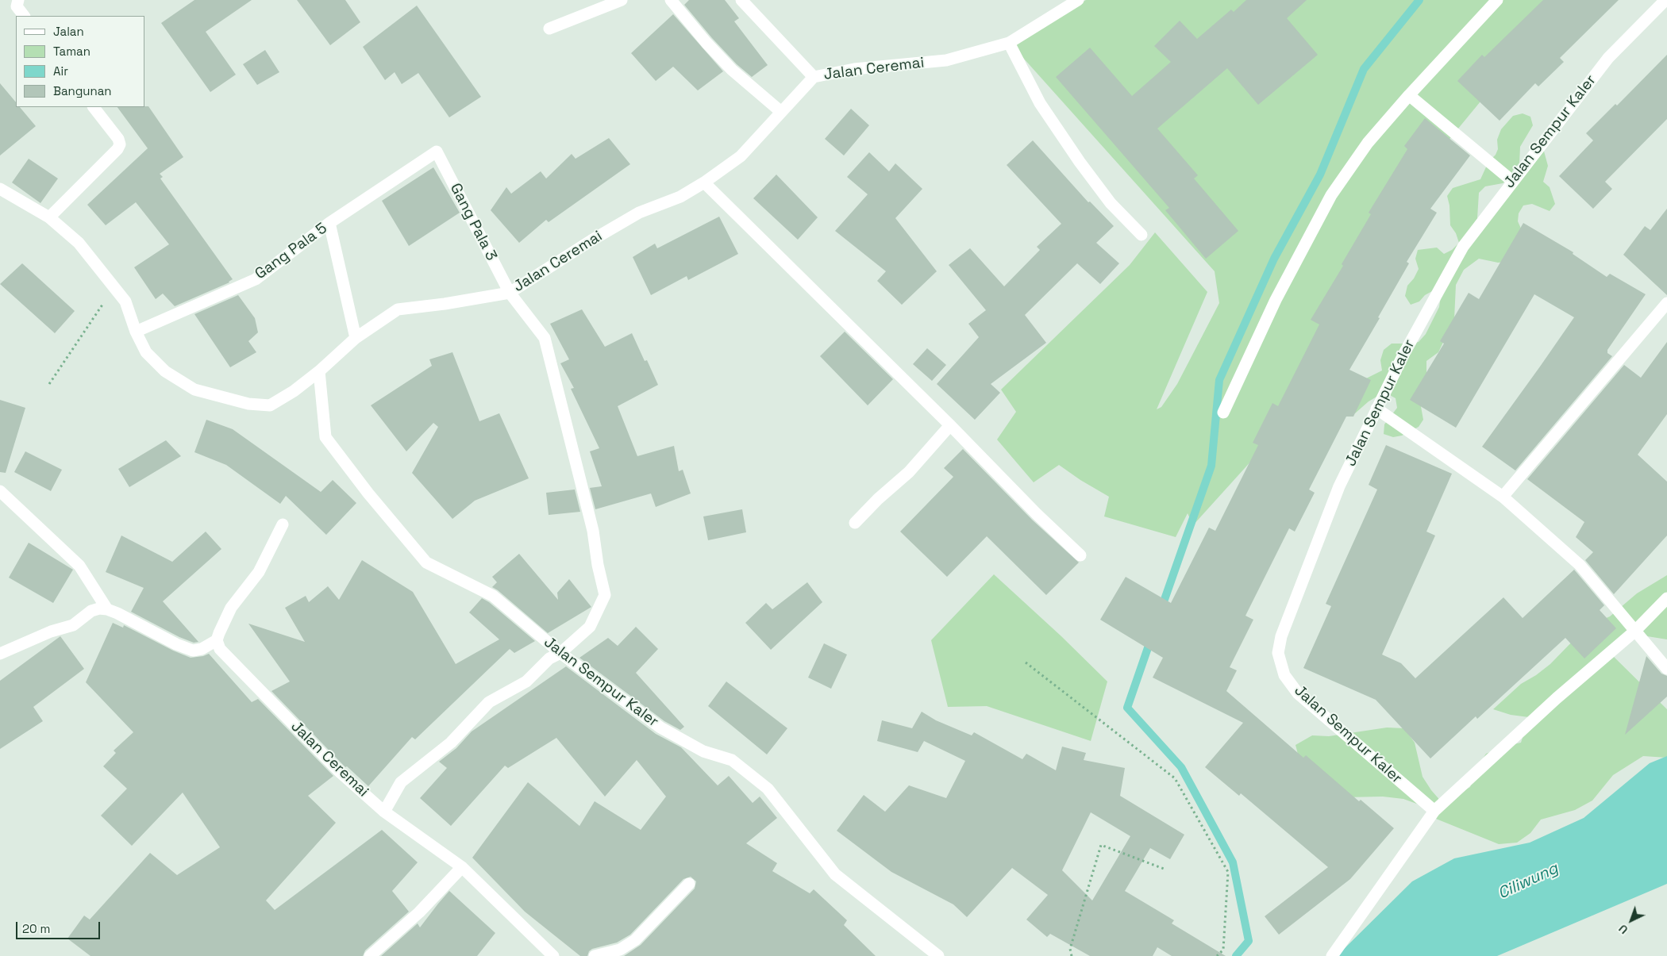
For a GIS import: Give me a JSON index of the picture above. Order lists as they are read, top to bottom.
{
  "streets": {
    "street": [
      "Jalan Ceremai",
      "Jalan Sempur Kaler",
      "Gang Pala 3",
      "Gang Pala 5"
    ]
  },
  "crossings": [
    ["Jalan Ceremai", "Jalan Sempur Kaler"],
    ["Jalan Ceremai", "Gang Pala 3"],
    ["Jalan Ceremai", "Gang Pala 5"],
    ["Jalan Sempur Kaler", "Gang Pala 3"],
    ["Gang Pala 3", "Gang Pala 5"]
  ],
  "water": ["Ciliwung"],
  "legend": [
    "Jalan",
    "Taman",
    "Air",
    "Bangunan"
  ],
  "scale_bar": "20 m",
  "north": "bottom left"
}
